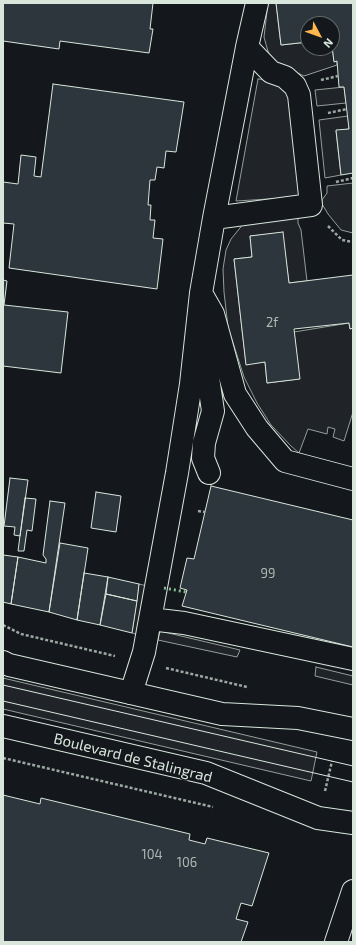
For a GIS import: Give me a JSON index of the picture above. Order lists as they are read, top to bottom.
{
  "streets": {
    "main road": ["Boulevard de Stalingrad"]
  },
  "house_numbers": [
    "2f",
    "99",
    "104",
    "106"
  ],
  "north": "bottom right"
}
